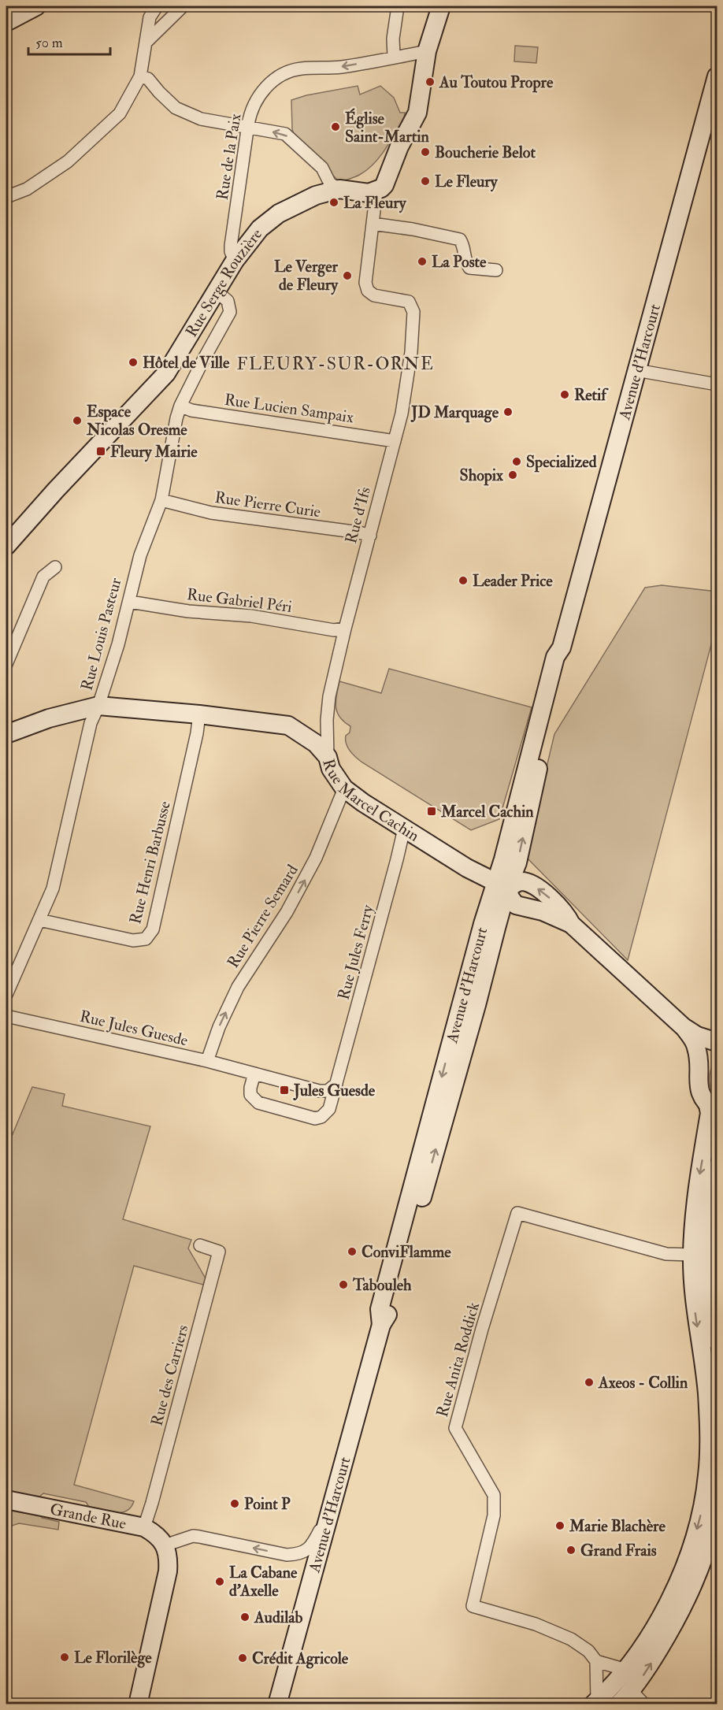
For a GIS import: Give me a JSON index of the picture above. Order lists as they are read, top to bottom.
{
  "streets": {
    "street": [
      "Rue de la Paix",
      "Rue Serge Rouzière",
      "Avenue d'Harcourt",
      "Rue Lucien Sampaix",
      "Rue Pierre Curie",
      "Rue d'Ifs",
      "Rue Gabriel Péri",
      "Rue Louis Pasteur",
      "Rue Marcel Cachin",
      "Rue Henri Barbusse",
      "Rue Pierre Semard",
      "Rue Jules Ferry",
      "Rue Jules Guesde",
      "Rue Anita Roddick",
      "Rue des Carriers",
      "Grande Rue"
    ]
  },
  "crossings": [
    ["Rue de la Paix", "Rue Serge Rouzière"],
    ["Rue Serge Rouzière", "Rue Louis Pasteur"],
    ["Avenue d'Harcourt", "Rue Marcel Cachin"],
    ["Rue Lucien Sampaix", "Rue d'Ifs"],
    ["Rue Lucien Sampaix", "Rue Louis Pasteur"],
    ["Rue Pierre Curie", "Rue d'Ifs"],
    ["Rue Pierre Curie", "Rue Louis Pasteur"],
    ["Rue d'Ifs", "Rue Gabriel Péri"],
    ["Rue d'Ifs", "Rue Marcel Cachin"],
    ["Rue Gabriel Péri", "Rue Louis Pasteur"],
    ["Rue Louis Pasteur", "Rue Marcel Cachin"],
    ["Rue Louis Pasteur", "Rue Henri Barbusse"],
    ["Rue Marcel Cachin", "Rue Henri Barbusse"],
    ["Rue Marcel Cachin", "Rue Pierre Semard"],
    ["Rue Marcel Cachin", "Rue Jules Ferry"],
    ["Rue Pierre Semard", "Rue Jules Guesde"],
    ["Rue Jules Ferry", "Rue Jules Guesde"],
    ["Rue des Carriers", "Grande Rue"]
  ],
  "one_way": ["Rue de la Paix", "Rue Pierre Semard"],
  "districts": ["FLEURY-SUR-ORNE"],
  "places": {
    "other": [
      "Au Toutou Propre",
      "Église Saint-Martin",
      "Boucherie Belot",
      "Le Fleury",
      "La Fleury",
      "La Poste",
      "Le Verger de Fleury",
      "Hôtel de Ville",
      "Retif",
      "JD Marquage",
      "Espace Nicolas Oresme",
      "Specialized",
      "Shopix",
      "Leader Price",
      "ConviFlamme",
      "Tabouleh",
      "Axeos - Collin",
      "Point P",
      "Marie Blachère",
      "Grand Frais",
      "La Cabane d'Axelle",
      "Audilab",
      "Le Florilège",
      "Crédit Agricole"
    ],
    "transit": ["Fleury Mairie", "Marcel Cachin", "Jules Guesde"]
  },
  "scale_bar": "50 m"
}
